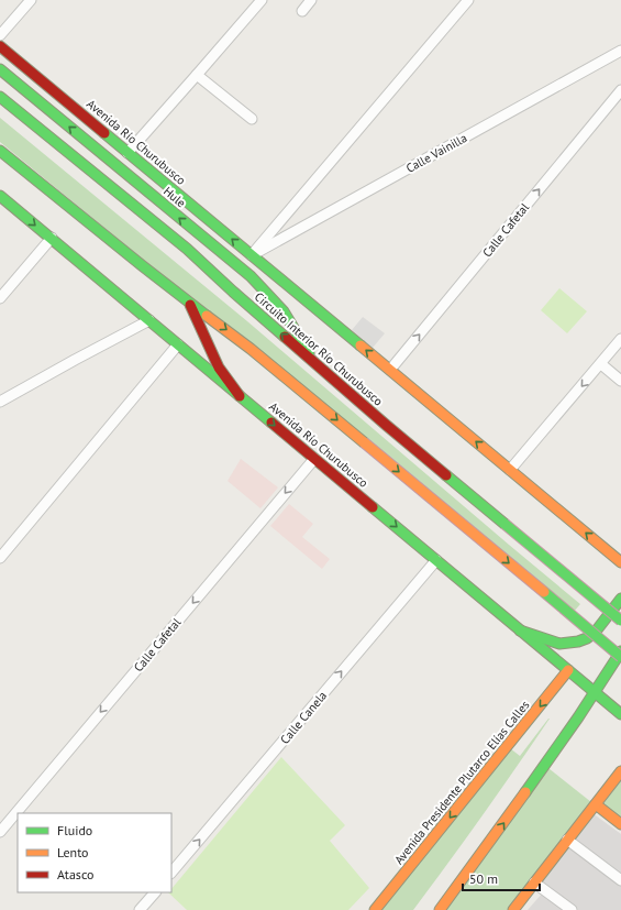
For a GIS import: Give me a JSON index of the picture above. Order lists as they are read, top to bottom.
{
  "streets": {
    "main road": [
      "Avenida Río Churubusco",
      "Hule",
      "Circuito Interior Río Churubusco",
      "Avenida Presidente Plutarco Elías Calles"
    ],
    "street": ["Calle Vainilla", "Calle Cafetal", "Calle Canela"]
  },
  "crossings": [
    ["Avenida Río Churubusco", "Calle Vainilla"],
    ["Avenida Río Churubusco", "Calle Cafetal"],
    ["Avenida Río Churubusco", "Calle Canela"],
    ["Avenida Río Churubusco", "Avenida Presidente Plutarco Elías Calles"],
    ["Hule", "Circuito Interior Río Churubusco"]
  ],
  "one_way": ["Calle Canela"],
  "legend": ["Fluido", "Lento", "Atasco"],
  "scale_bar": "50 m"
}
